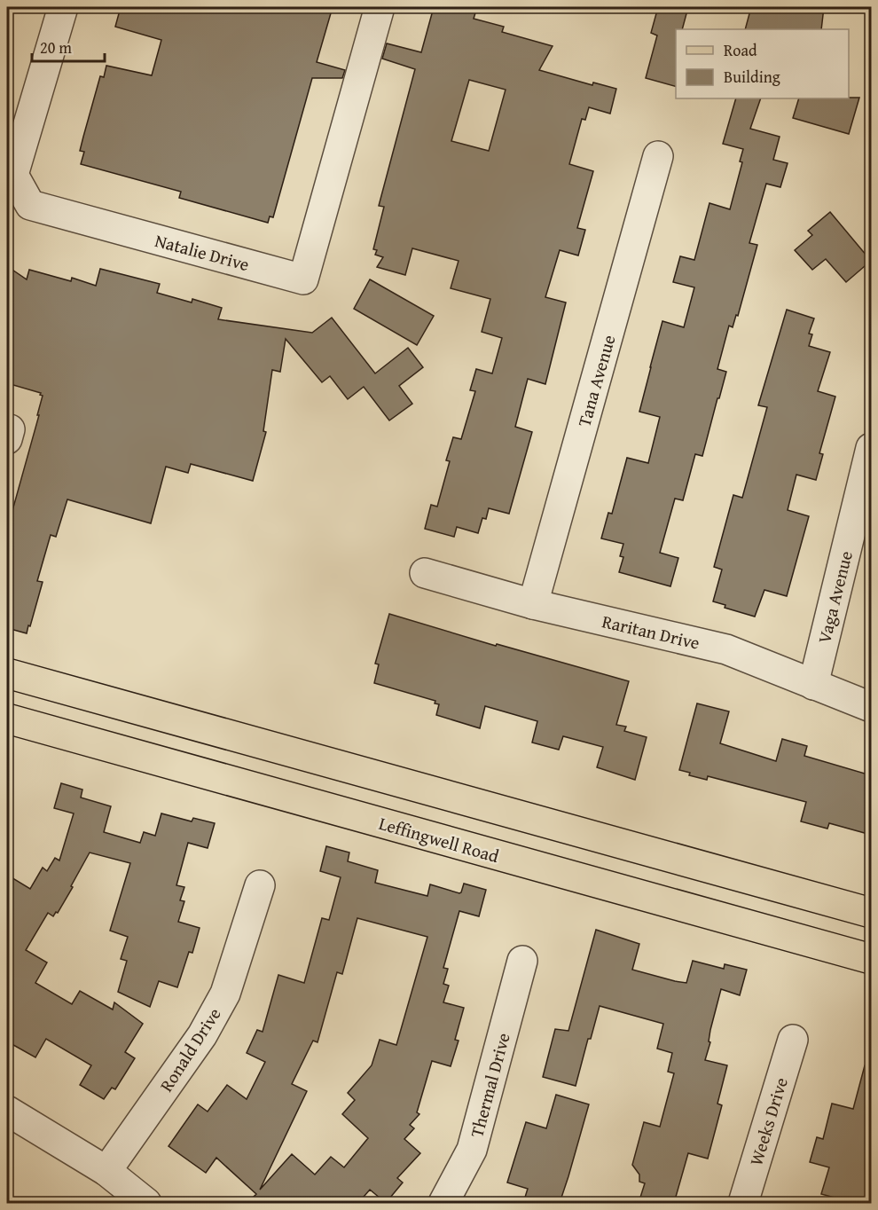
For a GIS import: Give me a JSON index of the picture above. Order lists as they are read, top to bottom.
{
  "streets": {
    "main road": ["Leffingwell Road"],
    "street": [
      "Natalie Drive",
      "Tana Avenue",
      "Vaga Avenue",
      "Raritan Drive",
      "Ronald Drive",
      "Thermal Drive",
      "Weeks Drive"
    ]
  },
  "crossings": [
    ["Tana Avenue", "Raritan Drive"],
    ["Vaga Avenue", "Raritan Drive"]
  ],
  "legend": ["Road", "Building"],
  "scale_bar": "20 m"
}
